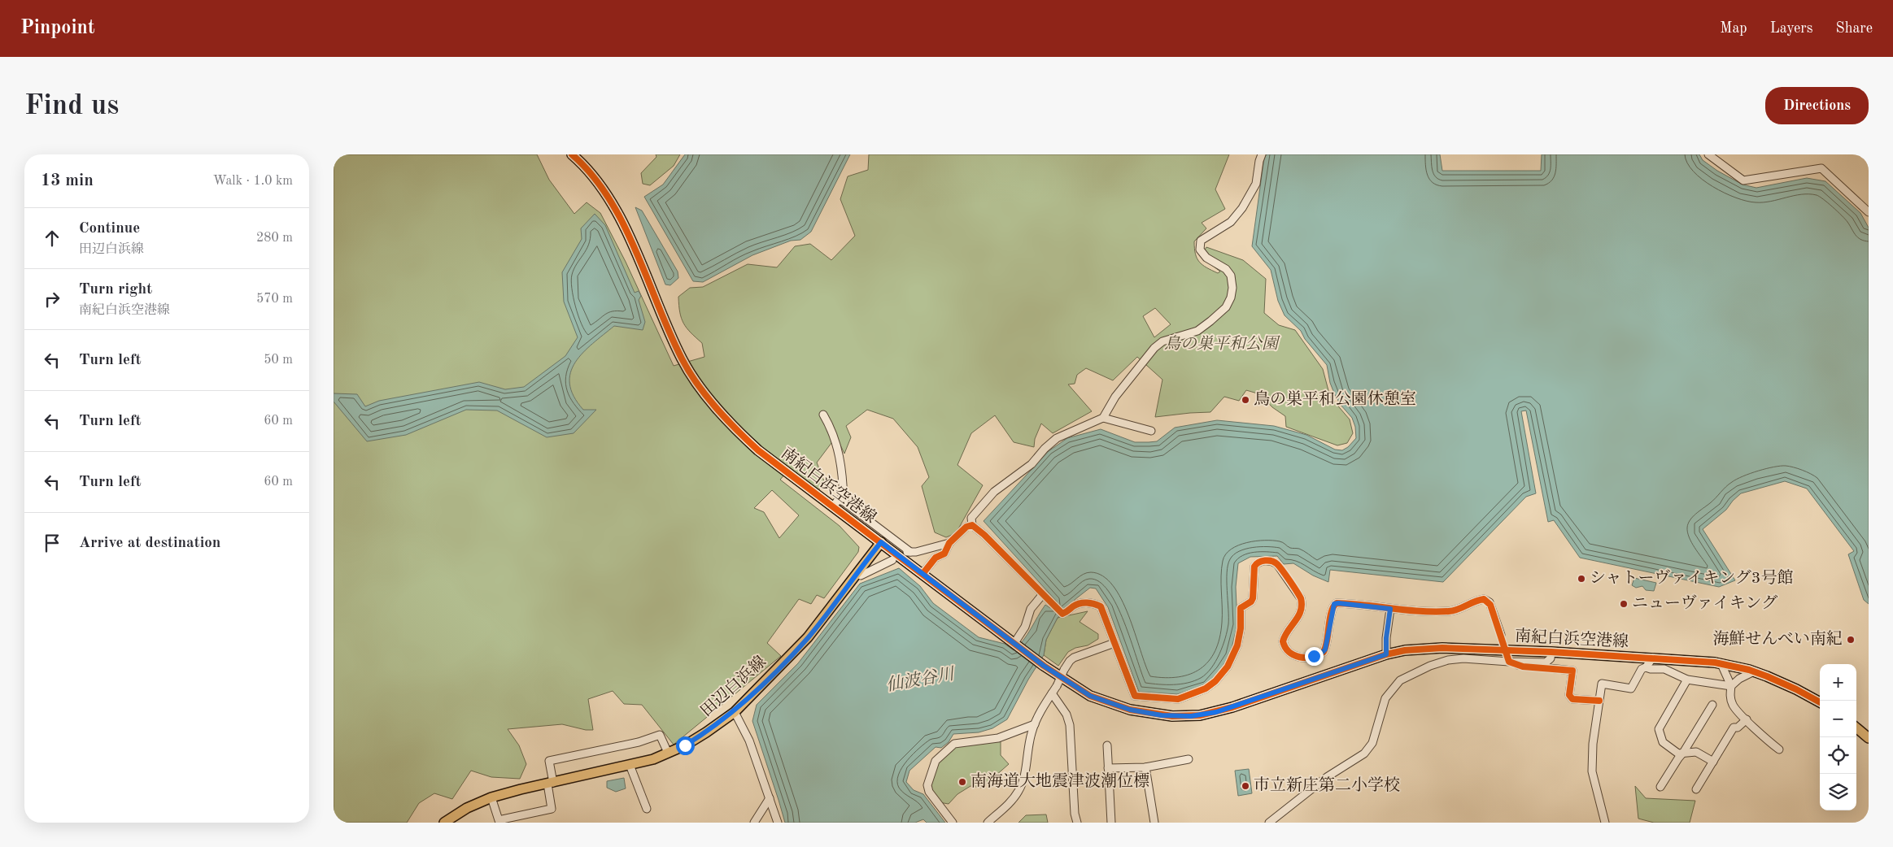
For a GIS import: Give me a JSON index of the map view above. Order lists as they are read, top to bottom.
{
  "streets": {
    "main road": ["南紀白浜空港線", "田辺白浜線"]
  },
  "crossings": [
    ["南紀白浜空港線", "田辺白浜線"]
  ],
  "water": ["仙波谷川"],
  "parks": ["鳥の巣平和公園"],
  "places": [
    "鳥の巣平和公園休憩室",
    "シャトーヴァイキング3号館",
    "ニューヴァイキング",
    "海鮮せんべい南紀",
    "南海道大地震津波潮位標",
    "市立新庄第二小学校"
  ],
  "page": {
    "header": "Pinpoint",
    "nav": ["Map", "Layers", "Share"],
    "buttons": "Directions",
    "title": "Find us",
    "heading": ["13 min", "Walk · 1.0 km"],
    "list": [
      ["Continue", "田辺白浜線", "280 m"],
      ["Turn right", "南紀白浜空港線", "570 m"],
      ["Turn left", "50 m"],
      ["Turn left", "60 m"],
      ["Turn left", "60 m"],
      "Arrive at destination"
    ],
    "map_buttons": ["+", "−"]
  }
}
